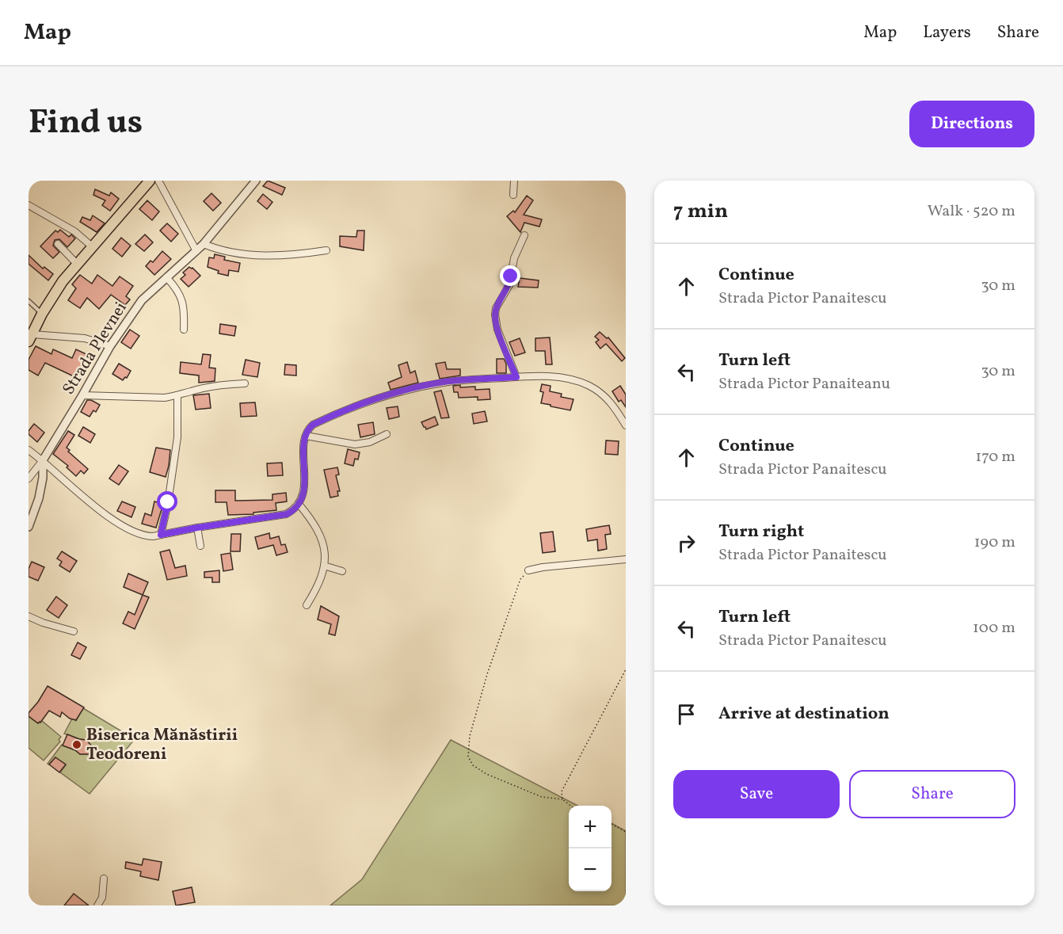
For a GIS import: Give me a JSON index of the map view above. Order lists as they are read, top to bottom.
{
  "streets": {
    "street": ["Strada Plevnei"]
  },
  "places": ["Biserica Mănăstirii Teodoreni"],
  "page": {
    "header": "Map",
    "nav": ["Map", "Layers", "Share"],
    "title": "Find us",
    "buttons": [
      "Directions",
      ["Save", "Share"]
    ],
    "heading": ["7 min", "Walk · 520 m"],
    "list": [
      ["Continue", "Strada Pictor Panaitescu", "30 m"],
      ["Turn left", "Strada Pictor Panaiteanu", "30 m"],
      ["Continue", "Strada Pictor Panaitescu", "170 m"],
      ["Turn right", "Strada Pictor Panaitescu", "190 m"],
      ["Turn left", "Strada Pictor Panaitescu", "100 m"],
      "Arrive at destination"
    ],
    "map_buttons": ["+", "−"]
  }
}
